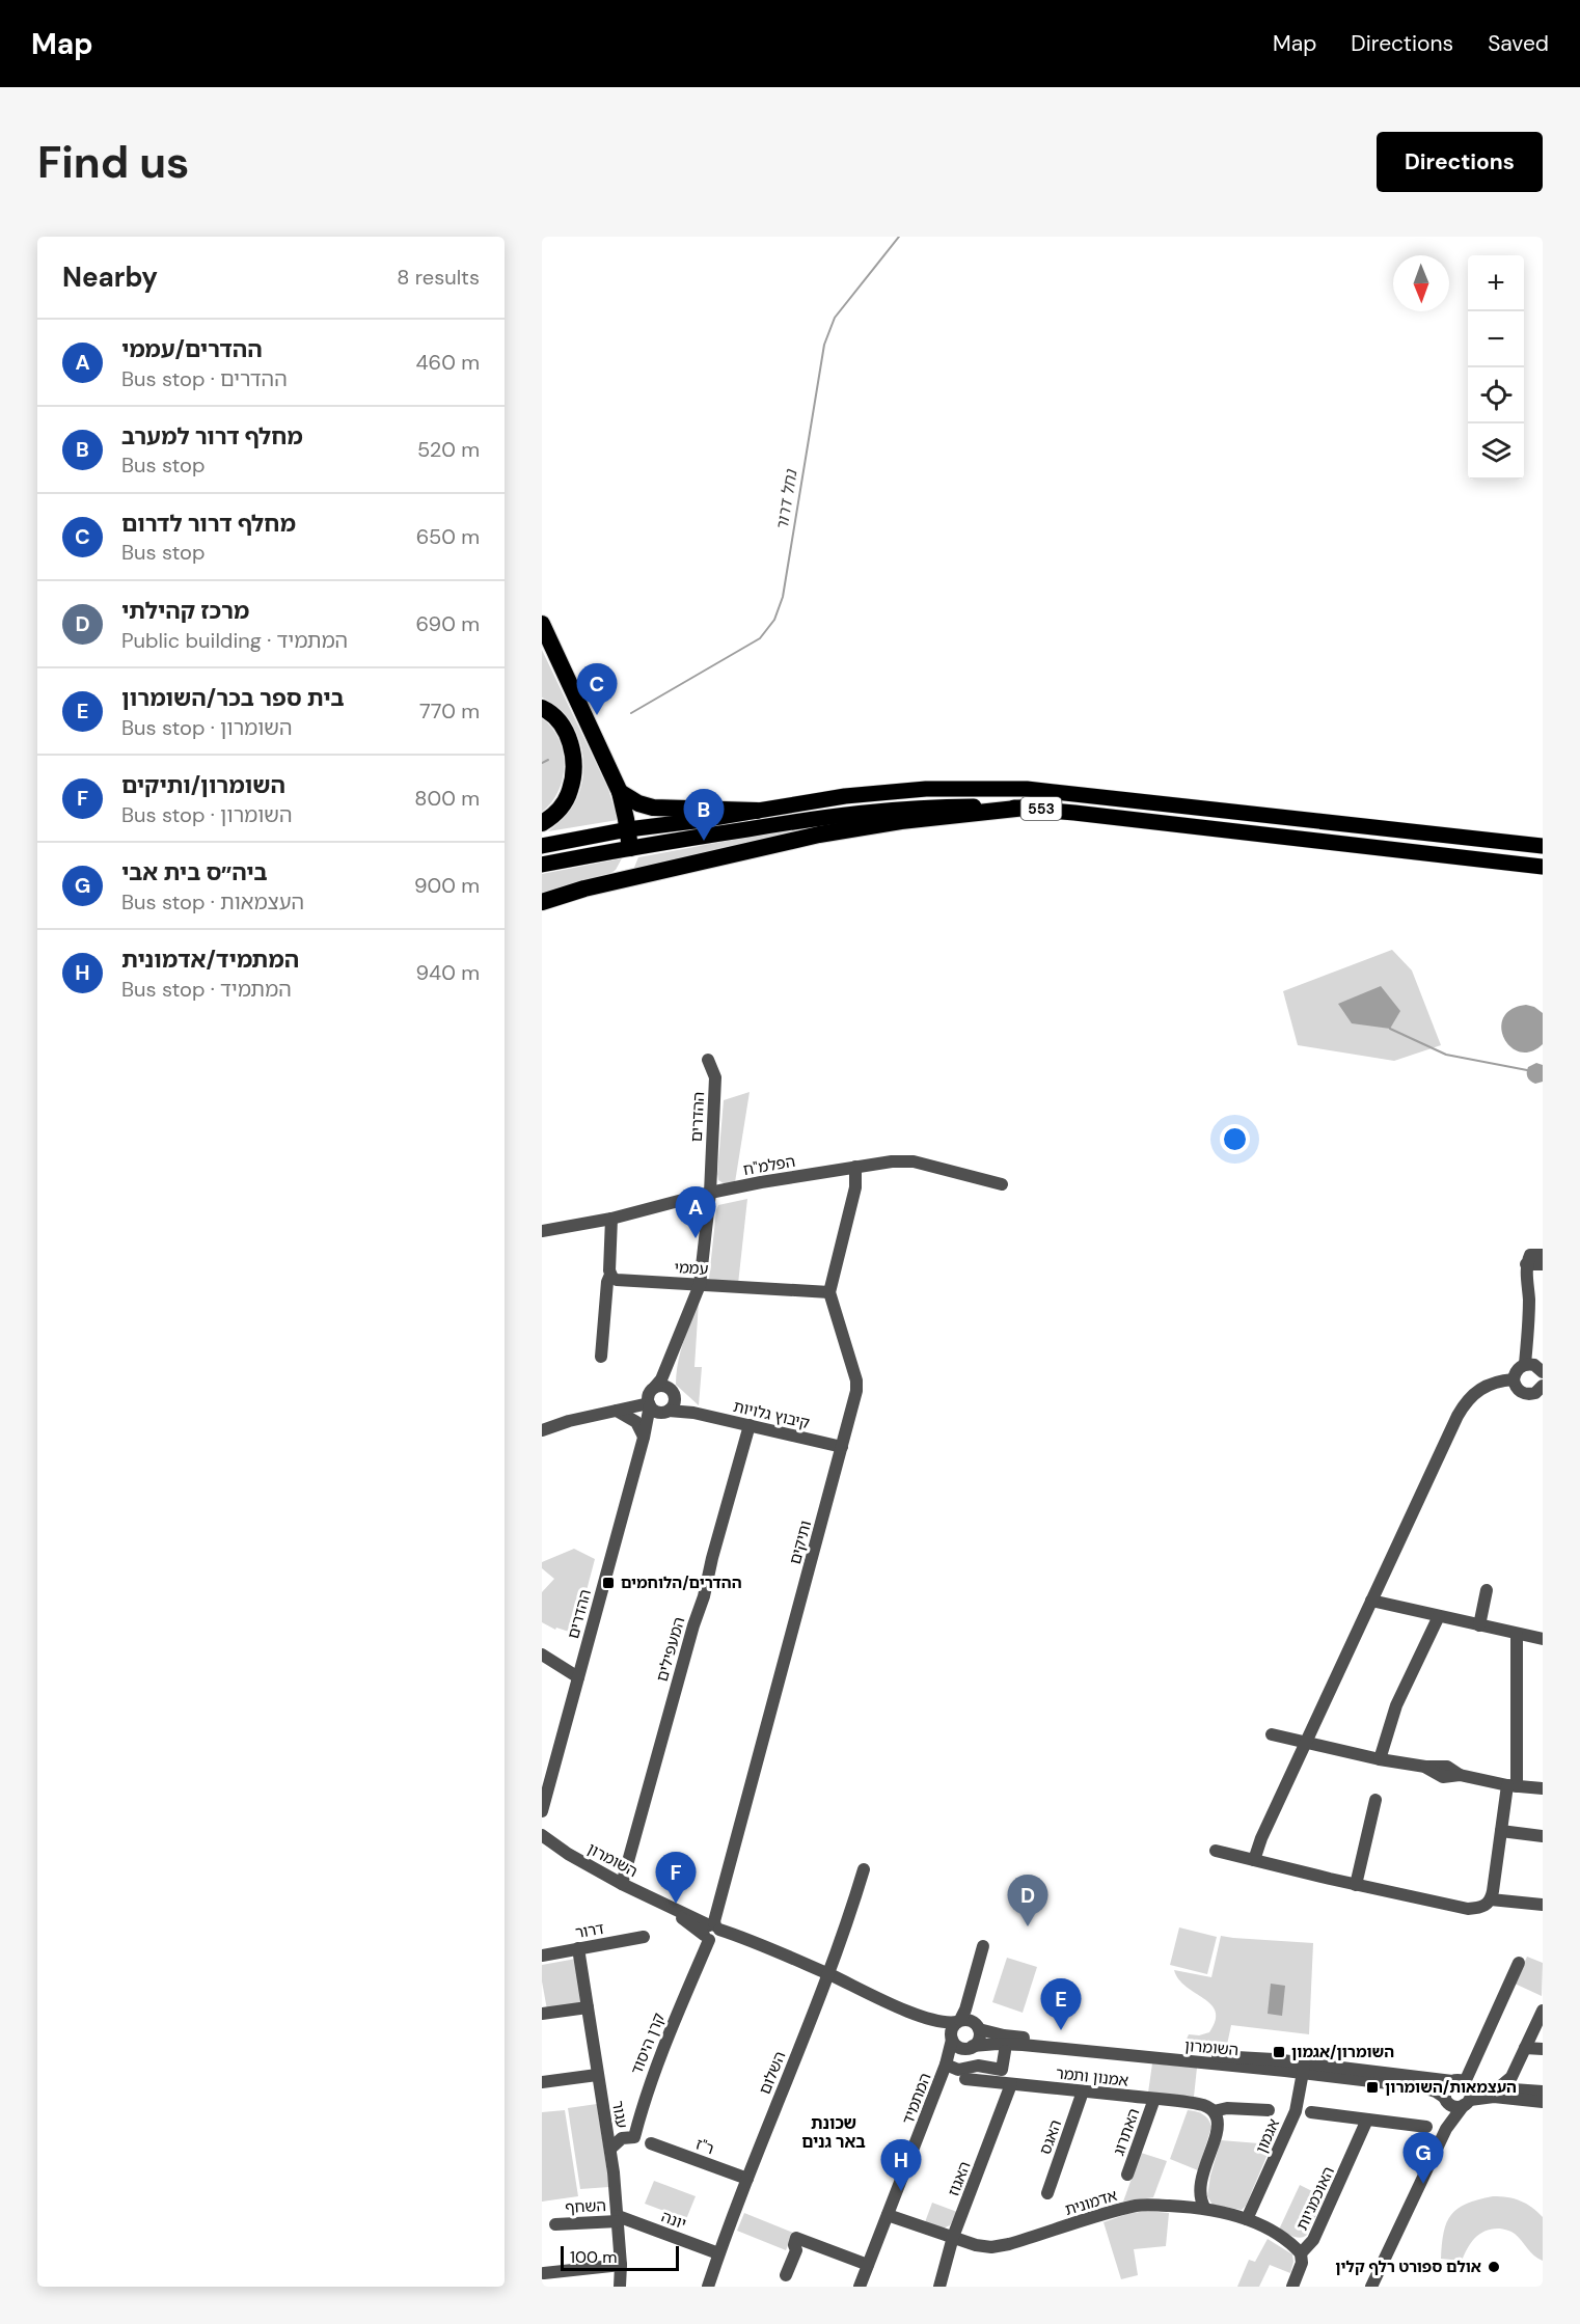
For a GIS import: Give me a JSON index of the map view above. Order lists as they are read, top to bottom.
{
  "streets": {
    "main road": ["553"],
    "street": [
      "ההדרים",
      "הפלמ\"ח",
      "עממי",
      "קיבוץ גלויות",
      "ותיקים",
      "המעפילים",
      "השומרון",
      "דרור",
      "קרן היסוד",
      "השלום",
      "אמנון ותמר",
      "המתמיד",
      "עגור",
      "האתרוג",
      "אגמון",
      "האגס",
      "ר\"ז",
      "האגוז",
      "האוכמניות",
      "אדמונית",
      "השחף",
      "יונה"
    ]
  },
  "crossings": [
    ["ההדרים", "הפלמ\"ח"],
    ["ההדרים", "עממי"],
    ["ההדרים", "קיבוץ גלויות"],
    ["עממי", "ותיקים"],
    ["קיבוץ גלויות", "ותיקים"],
    ["קיבוץ גלויות", "המעפילים"],
    ["ותיקים", "השומרון"],
    ["ותיקים", "קרן היסוד"],
    ["המעפילים", "השומרון"],
    ["השומרון", "קרן היסוד"],
    ["השומרון", "השלום"],
    ["השומרון", "המתמיד"],
    ["השומרון", "אגמון"],
    ["דרור", "עגור"],
    ["קרן היסוד", "עגור"],
    ["השלום", "ר\"ז"],
    ["השלום", "יונה"],
    ["אמנון ותמר", "האתרוג"],
    ["אמנון ותמר", "האגס"],
    ["אמנון ותמר", "האגוז"],
    ["המתמיד", "אדמונית"],
    ["עגור", "השחף"],
    ["עגור", "יונה"],
    ["אגמון", "אדמונית"],
    ["האגוז", "אדמונית"],
    ["האוכמניות", "אדמונית"],
    ["השחף", "יונה"]
  ],
  "districts": ["שכונת באר גנים"],
  "water": ["נחל דרור"],
  "places": {
    "transit": ["ההדרים/הלוחמים", "השומרון/אגמון", "העצמאות/השומרון"],
    "other": ["אולם ספורט רלף קלין"]
  },
  "scale_bar": "100 m",
  "north": "bottom",
  "page": {
    "header": "Map",
    "nav": ["Map", "Directions", "Saved"],
    "buttons": "Directions",
    "title": "Find us",
    "heading": ["Nearby", "8 results"],
    "map_buttons": ["+", "−"],
    "list": [
      {
        "mark": "A",
        "name": "ההדרים/עממי",
        "note": "Bus stop · ההדרים",
        "value": "460 m"
      },
      {
        "mark": "B",
        "name": "מחלף דרור למערב",
        "note": "Bus stop",
        "value": "520 m"
      },
      {
        "mark": "C",
        "name": "מחלף דרור לדרום",
        "note": "Bus stop",
        "value": "650 m"
      },
      {
        "mark": "D",
        "name": "מרכז קהילתי",
        "note": "Public building · המתמיד",
        "value": "690 m"
      },
      {
        "mark": "E",
        "name": "בית ספר בכר/השומרון",
        "note": "Bus stop · השומרון",
        "value": "770 m"
      },
      {
        "mark": "F",
        "name": "השומרון/ותיקים",
        "note": "Bus stop · השומרון",
        "value": "800 m"
      },
      {
        "mark": "G",
        "name": "ביה״ס בית אבי",
        "note": "Bus stop · העצמאות",
        "value": "900 m"
      },
      {
        "mark": "H",
        "name": "המתמיד/אדמונית",
        "note": "Bus stop · המתמיד",
        "value": "940 m"
      }
    ],
    "pins": [
      "C",
      "B",
      "A",
      "F",
      "D",
      "E",
      "G",
      "H"
    ],
    "scale": "100 m"
  }
}
